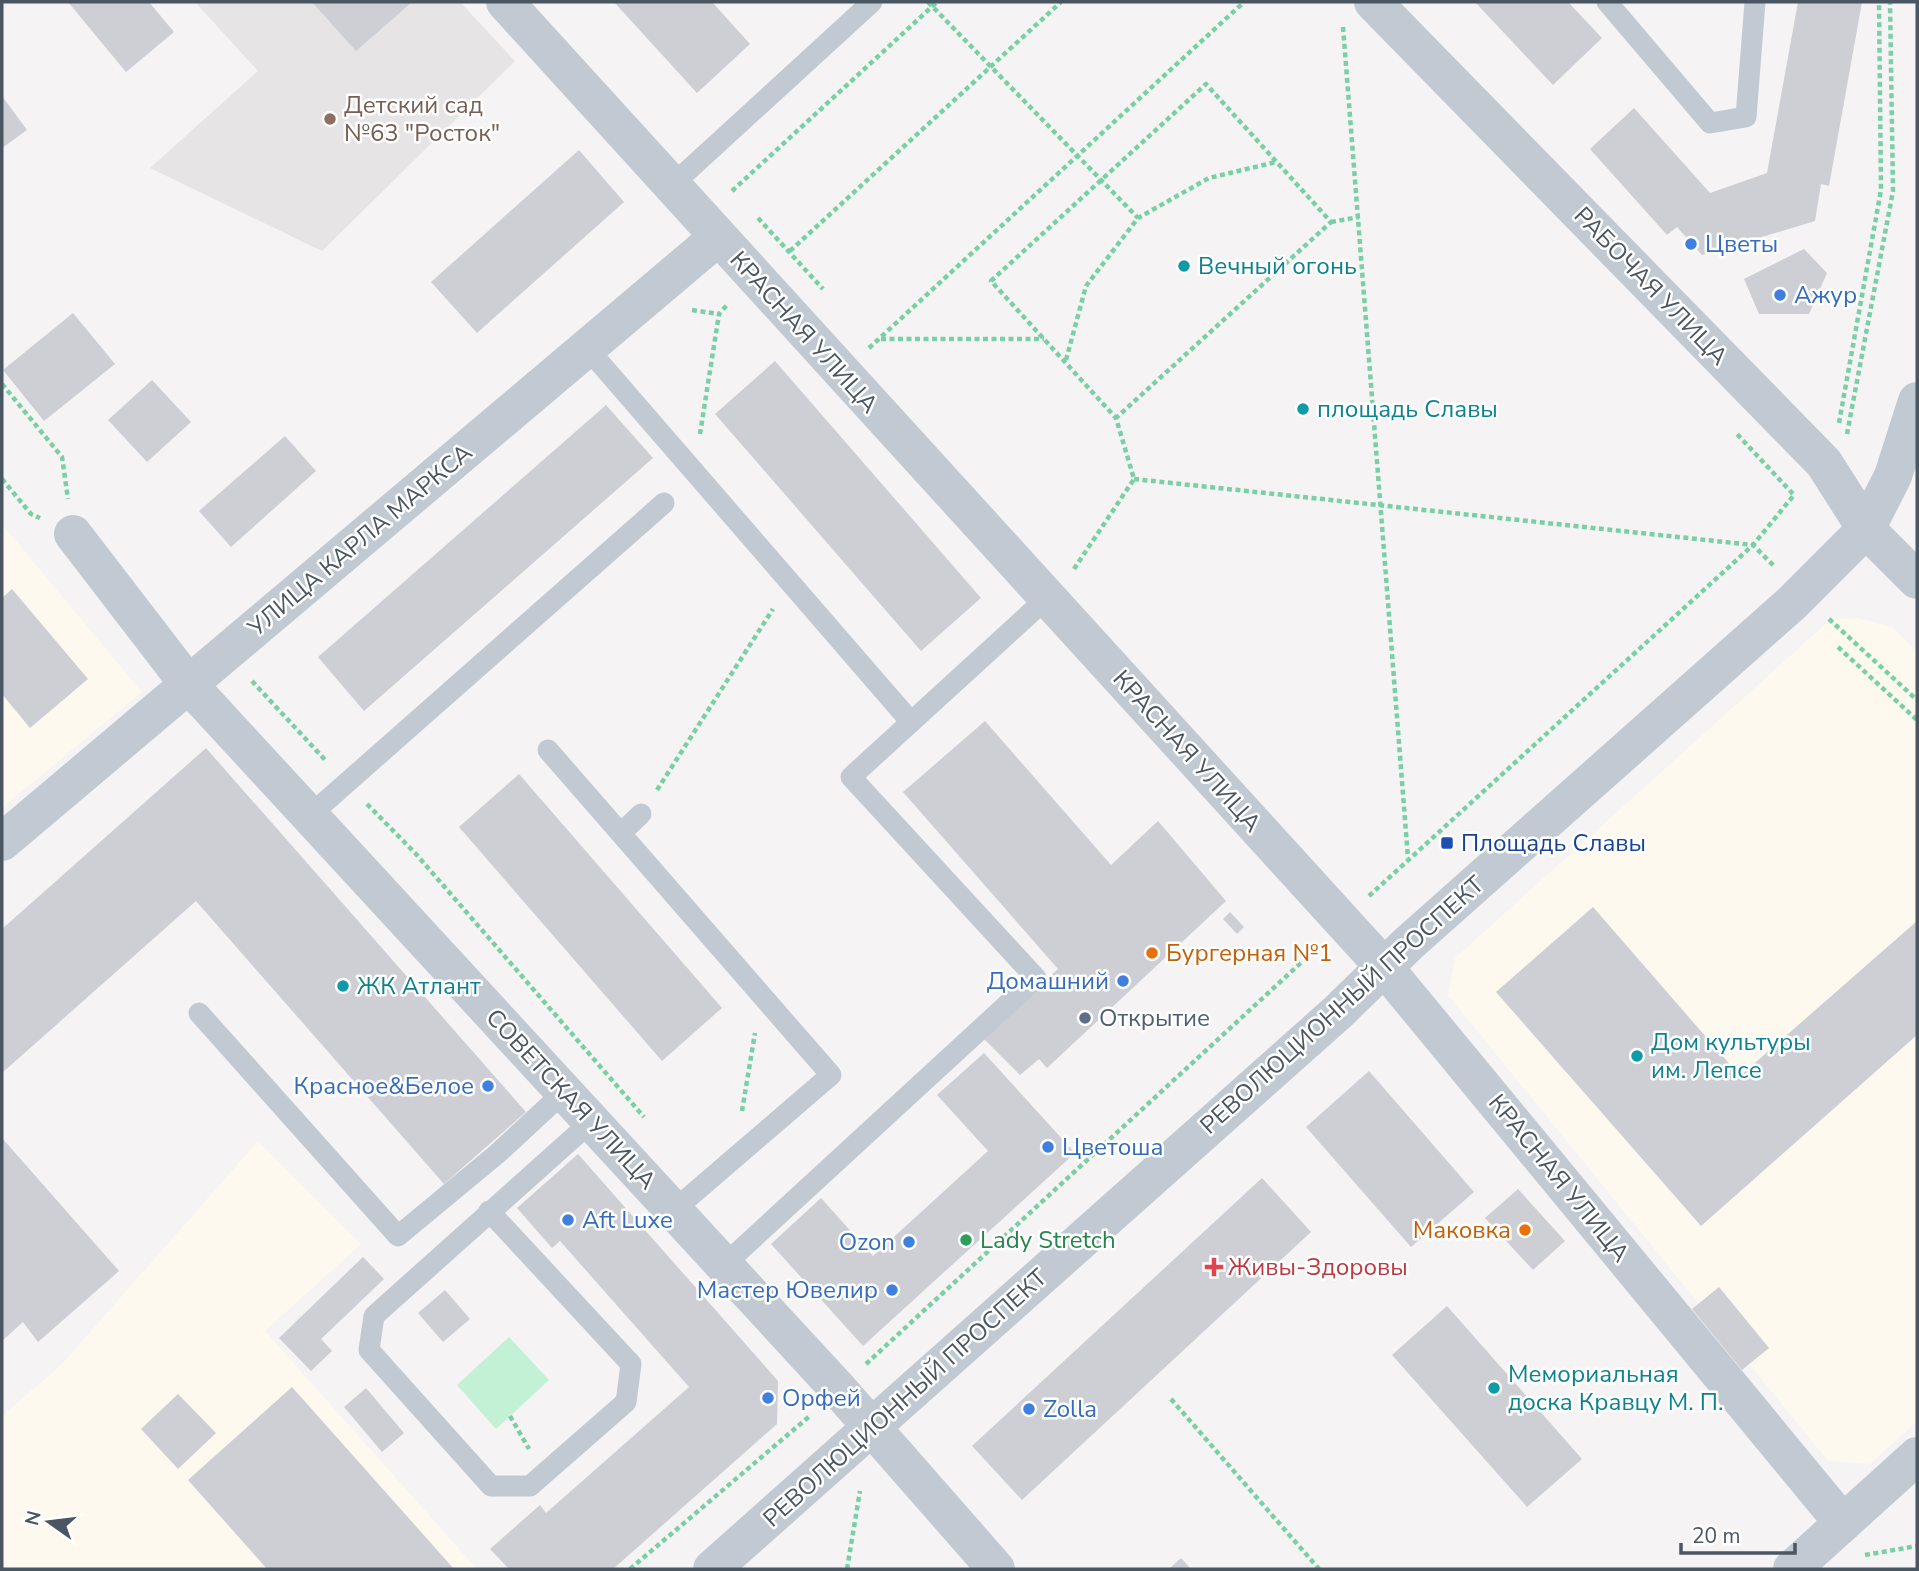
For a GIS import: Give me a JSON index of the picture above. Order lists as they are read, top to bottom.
{
  "streets": {
    "street": [
      "РАБОЧАЯ УЛИЦА",
      "КРАСНАЯ УЛИЦА",
      "УЛИЦА КАРЛА МАРКСА",
      "РЕВОЛЮЦИОННЫЙ ПРОСПЕКТ",
      "СОВЕТСКАЯ УЛИЦА"
    ]
  },
  "crossings": [
    ["РАБОЧАЯ УЛИЦА", "РЕВОЛЮЦИОННЫЙ ПРОСПЕКТ"],
    ["КРАСНАЯ УЛИЦА", "УЛИЦА КАРЛА МАРКСА"],
    ["КРАСНАЯ УЛИЦА", "РЕВОЛЮЦИОННЫЙ ПРОСПЕКТ"],
    ["УЛИЦА КАРЛА МАРКСА", "СОВЕТСКАЯ УЛИЦА"],
    ["РЕВОЛЮЦИОННЫЙ ПРОСПЕКТ", "СОВЕТСКАЯ УЛИЦА"]
  ],
  "places": {
    "other": [
      "Детский сад №63 \"Росток\"",
      "Цветы",
      "Вечный огонь",
      "Ажур",
      "площадь Славы",
      "Бургерная №1",
      "Домашний",
      "ЖК Атлант",
      "Открытие",
      "Дом культуры им. Лепсе",
      "Красное&Белое",
      "Цветоша",
      "Aft Luxe",
      "Маковка",
      "Lady Stretch",
      "Ozon",
      "Мастер Ювелир",
      "Мемориальная доска Кравцу М. П.",
      "Орфей",
      "Zolla"
    ],
    "transit": ["Площадь Славы"],
    "health": ["Живы-Здоровы"]
  },
  "scale_bar": "20 m",
  "north": "left"
}
